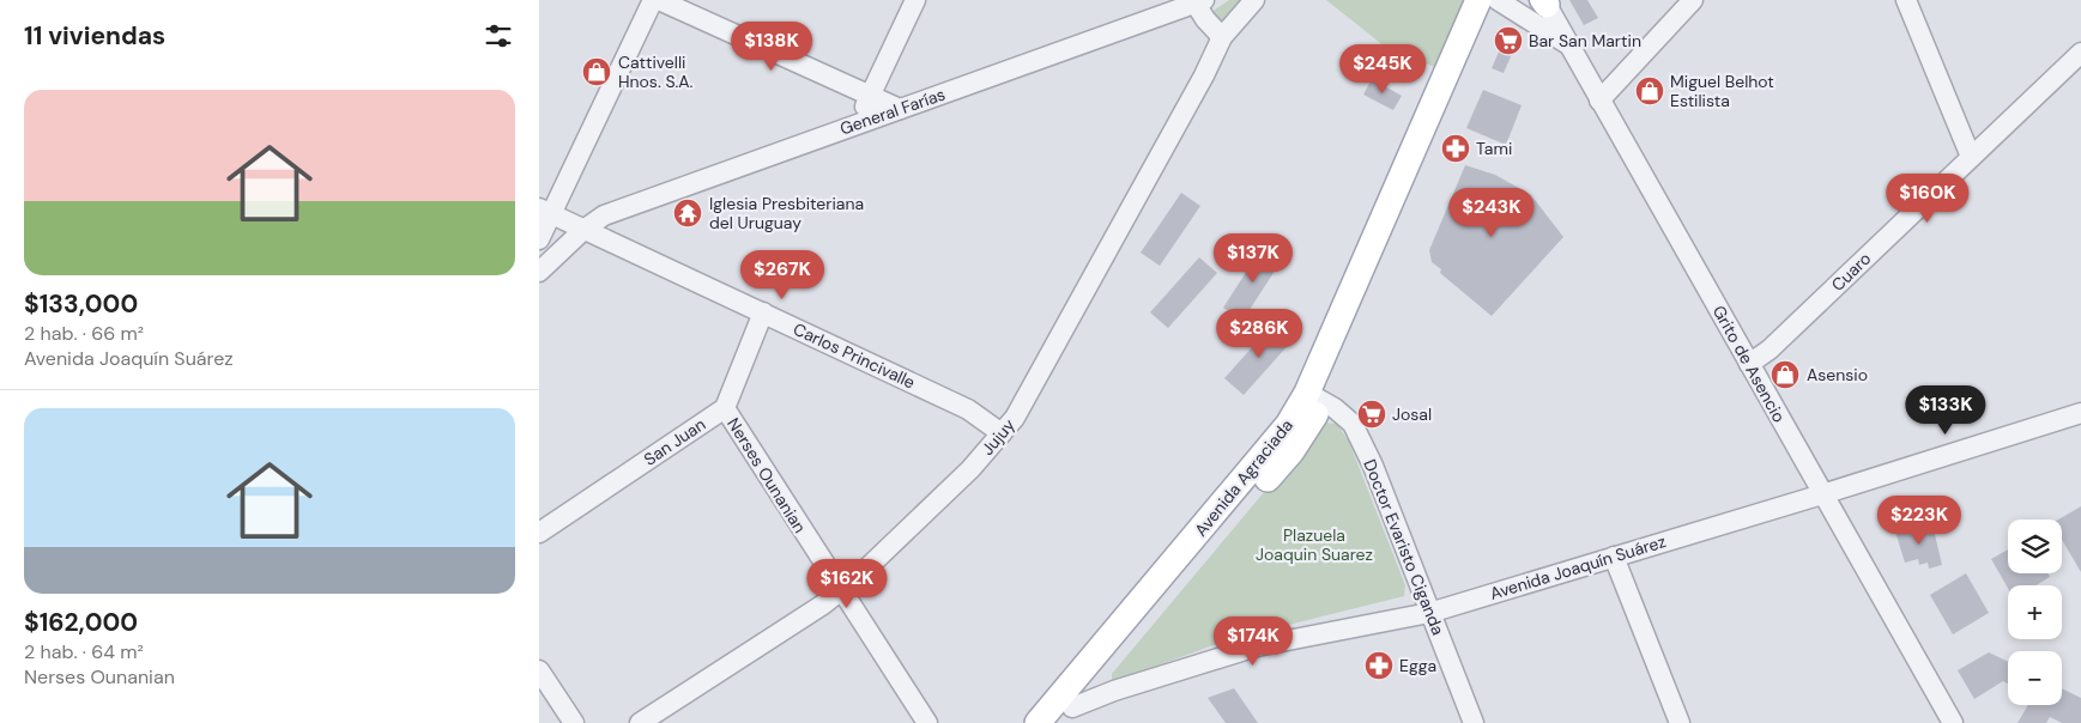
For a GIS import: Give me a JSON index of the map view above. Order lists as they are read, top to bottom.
{
  "streets": {
    "main road": ["Avenida Agraciada"],
    "street": [
      "General Farías",
      "Cuaro",
      "Carlos Princivalle",
      "Grito de Asencio",
      "Jujuy",
      "San Juan",
      "Nerses Ounanian",
      "Doctor Evaristo Ciganda",
      "Avenida Joaquín Suárez"
    ]
  },
  "crossings": [
    ["General Farías", "Carlos Princivalle"],
    ["Cuaro", "Grito de Asencio"],
    ["Carlos Princivalle", "Jujuy"],
    ["Grito de Asencio", "Avenida Joaquín Suárez"],
    ["Jujuy", "Nerses Ounanian"],
    ["San Juan", "Nerses Ounanian"],
    ["Avenida Agraciada", "Doctor Evaristo Ciganda"],
    ["Avenida Agraciada", "Avenida Joaquín Suárez"],
    ["Doctor Evaristo Ciganda", "Avenida Joaquín Suárez"]
  ],
  "parks": ["Plazuela Joaquin Suarez"],
  "places": {
    "supermarket": ["Bar San Martin", "Josal"],
    "shop": ["Cattivelli Hnos. S.A.", "Miguel Belhot Estilista", "Asensio"],
    "pharmacy": ["Tami", "Egga"],
    "temple": ["Iglesia Presbiteriana del Uruguay"]
  },
  "page": {
    "heading": "11 viviendas",
    "price": [
      "$138K",
      "$245K",
      "$160K",
      "$243K",
      "$137K",
      "$267K",
      "$286K",
      "$133K",
      "$223K",
      "$162K",
      "$174K"
    ],
    "list": [
      {
        "name": "$133,000",
        "note": "2 hab. · 66 m² · Avenida Joaquín Suárez"
      },
      {
        "name": "$162,000",
        "note": "2 hab. · 64 m² · Nerses Ounanian"
      }
    ],
    "map_buttons": ["+", "−"]
  }
}
